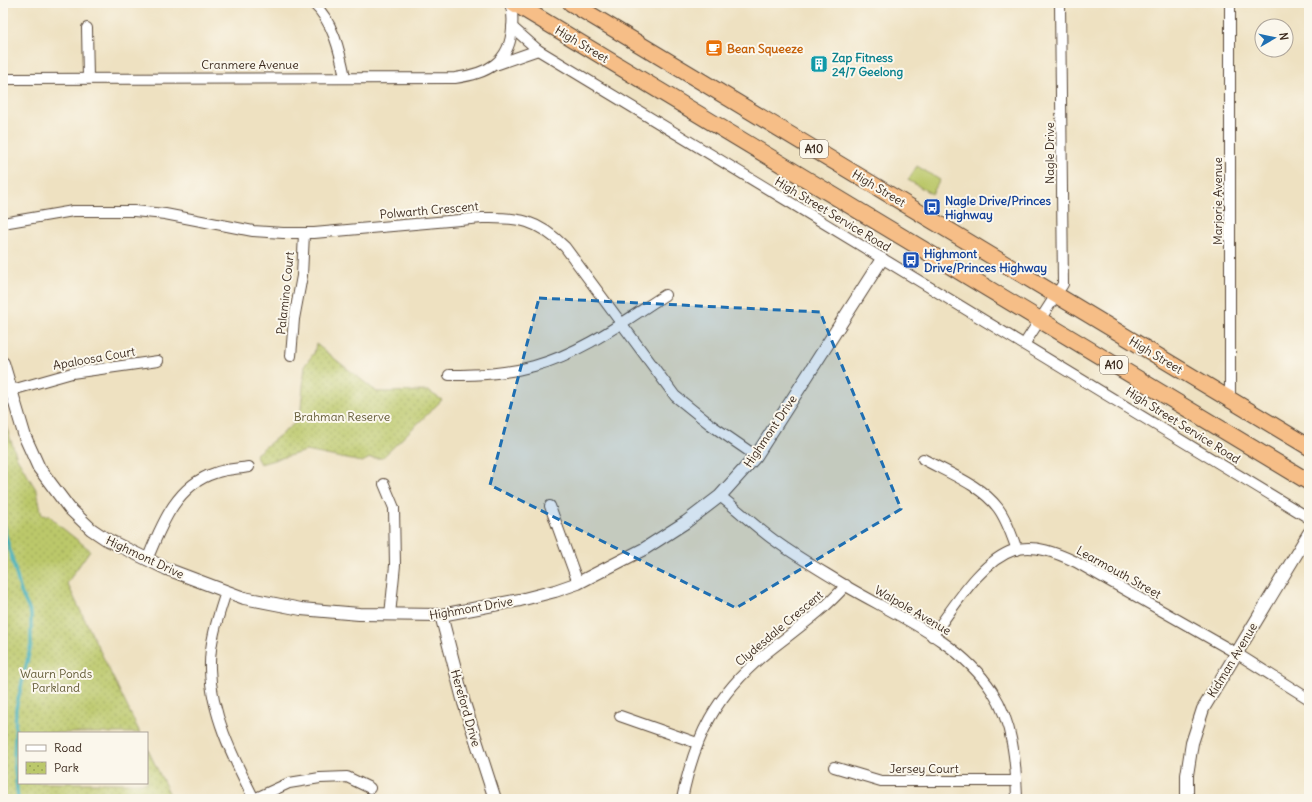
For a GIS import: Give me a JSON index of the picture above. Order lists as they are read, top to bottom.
{
  "streets": {
    "highway": ["High Street", "A10"],
    "street": [
      "Cranmere Avenue",
      "Nagle Drive",
      "Marjorie Avenue",
      "Polwarth Crescent",
      "High Street Service Road",
      "Palamino Court",
      "Apaloosa Court",
      "Highmont Drive",
      "Learmouth Street",
      "Walpole Avenue",
      "Clydesdale Crescent",
      "Kidman Avenue",
      "Hereford Drive",
      "Jersey Court"
    ]
  },
  "crossings": [
    ["High Street", "Nagle Drive"],
    ["High Street", "Marjorie Avenue"],
    ["Cranmere Avenue", "High Street Service Road"],
    ["Polwarth Crescent", "Palamino Court"],
    ["Polwarth Crescent", "Highmont Drive"],
    ["High Street Service Road", "Highmont Drive"],
    ["Apaloosa Court", "Highmont Drive"],
    ["Highmont Drive", "Walpole Avenue"],
    ["Highmont Drive", "Hereford Drive"],
    ["Learmouth Street", "Walpole Avenue"],
    ["Learmouth Street", "Kidman Avenue"],
    ["Walpole Avenue", "Clydesdale Crescent"],
    ["Walpole Avenue", "Jersey Court"]
  ],
  "parks": ["Brahman Reserve", "Waurn Ponds Parkland"],
  "places": {
    "cafe": ["Bean Squeeze"],
    "building": ["Zap Fitness 24/7 Geelong"],
    "bus stop": ["Nagle Drive/Princes Highway", "Highmont Drive/Princes Highway"]
  },
  "legend": ["Road", "Park"],
  "north": "right"
}
